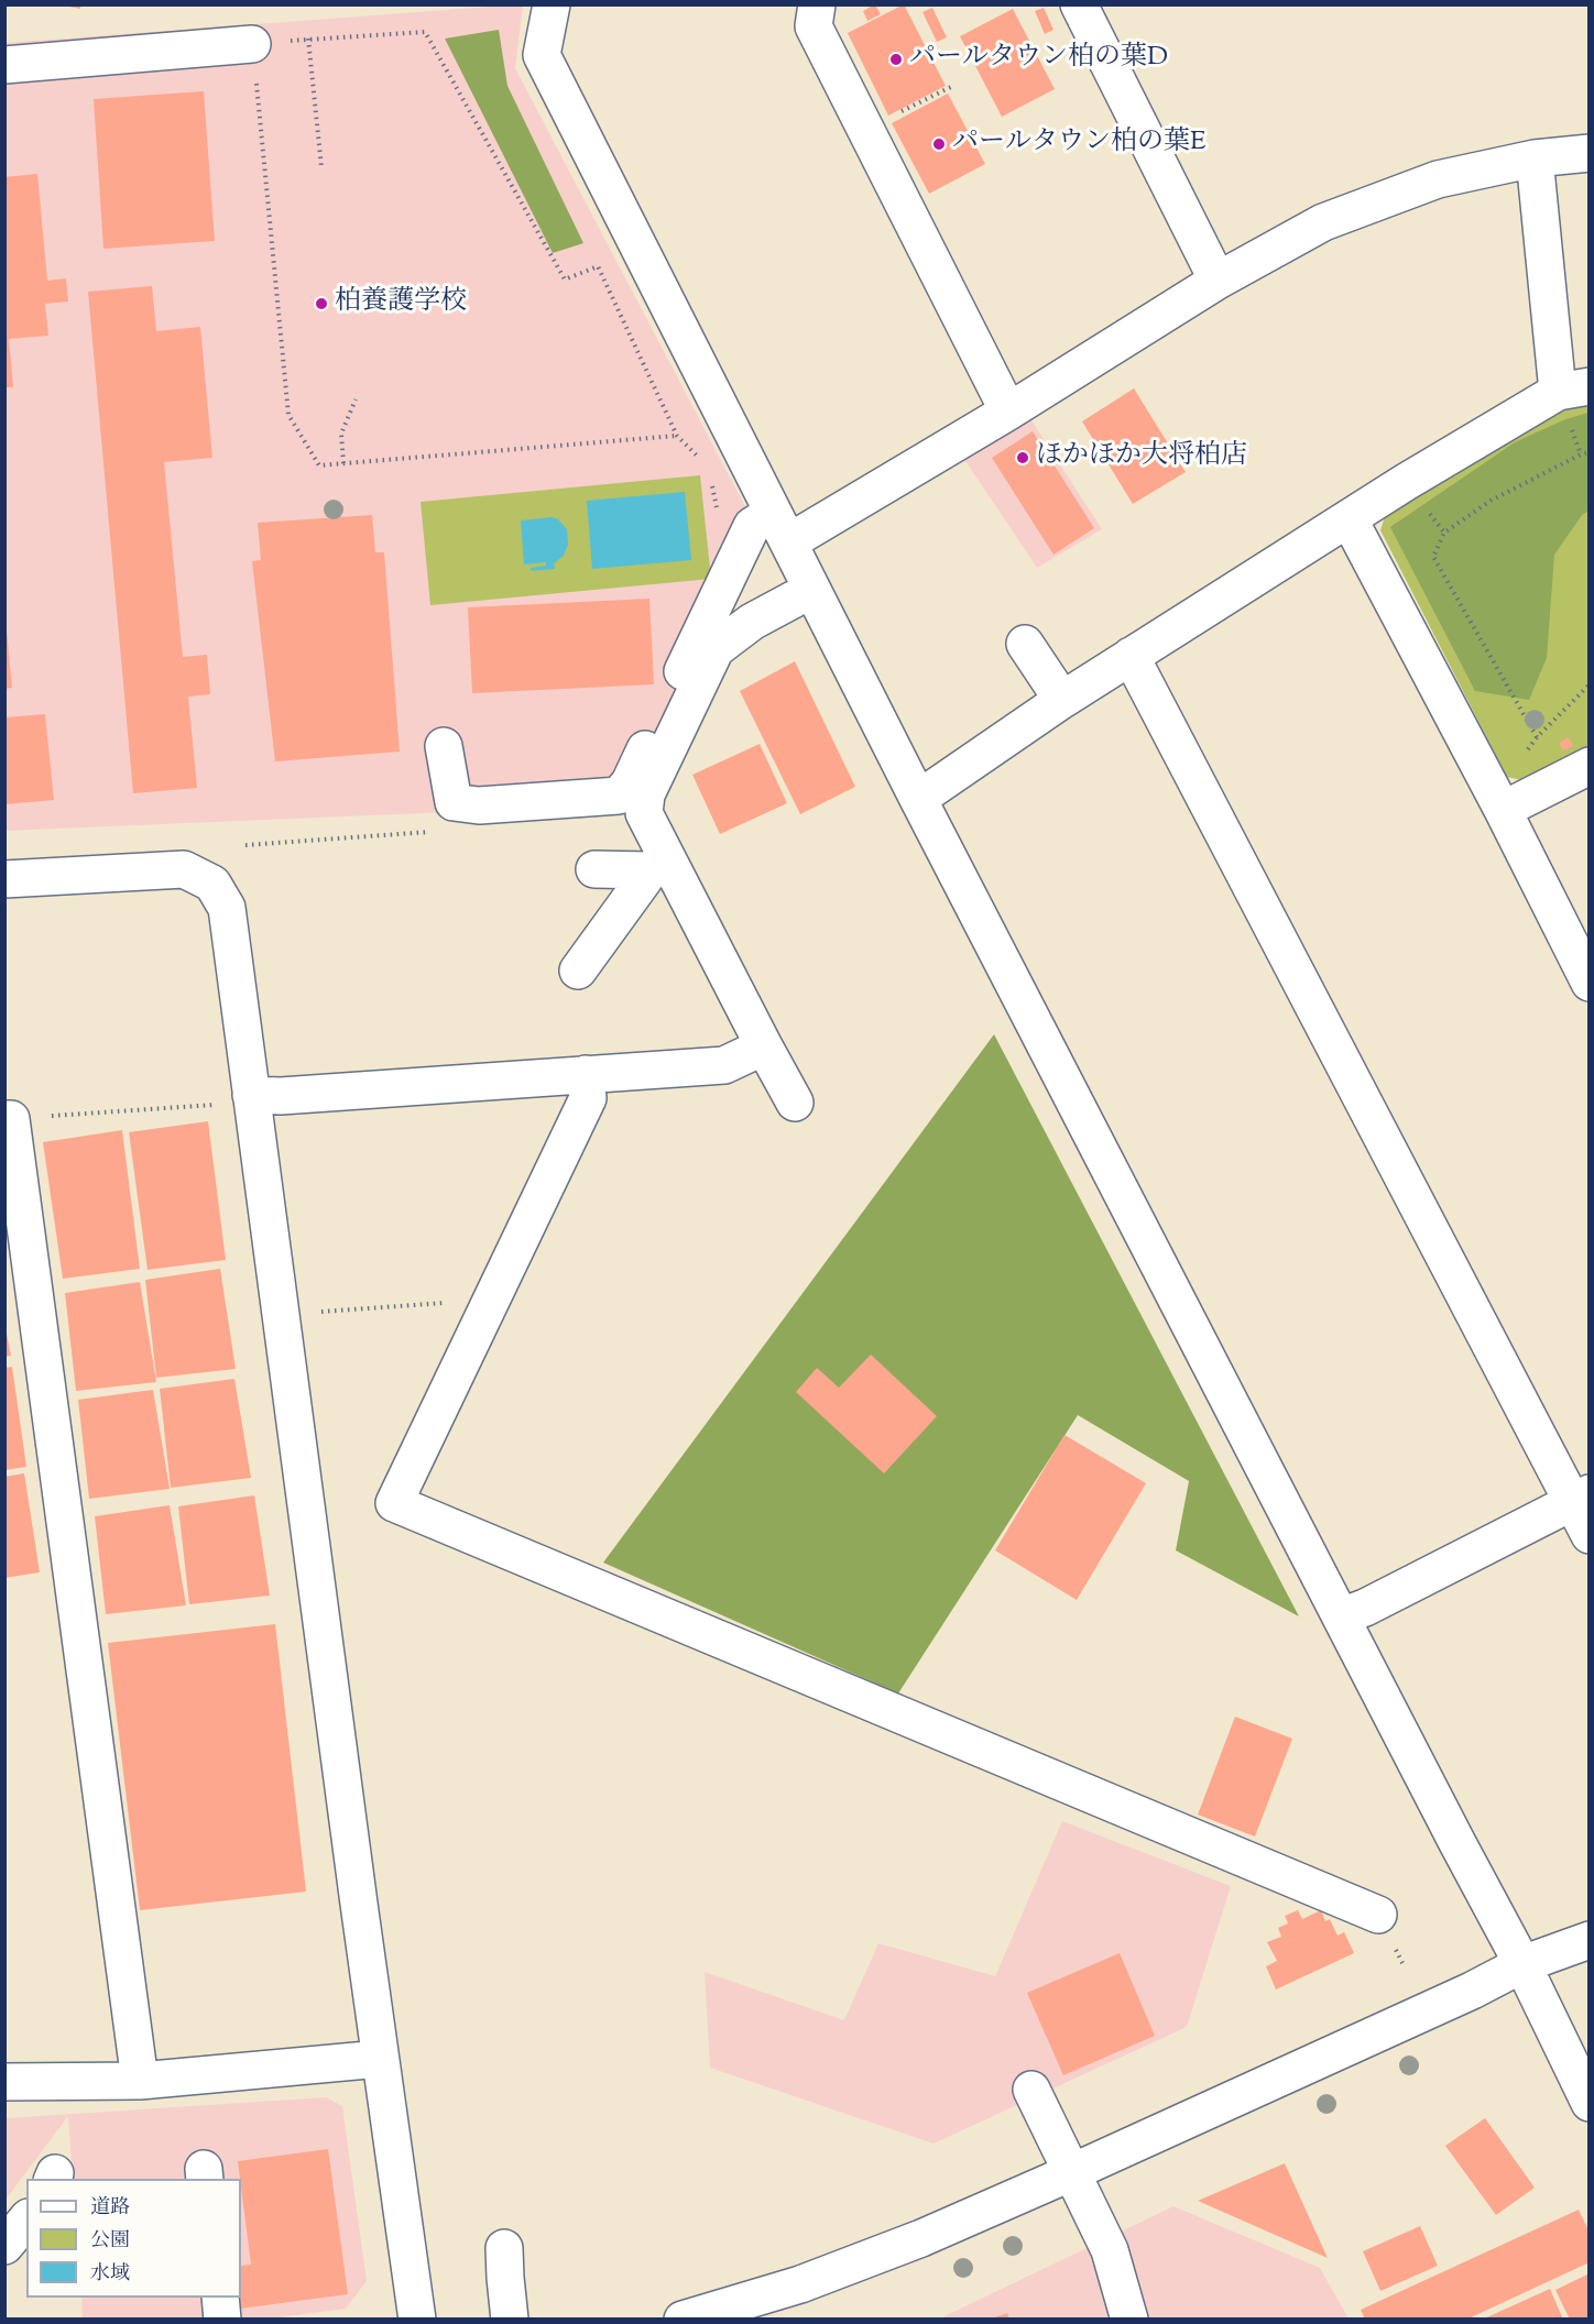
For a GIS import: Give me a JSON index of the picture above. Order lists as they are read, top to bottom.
{
  "places": [
    "パールタウン柏の葉D",
    "パールタウン柏の葉E",
    "柏養護学校",
    "ほかほか大将柏店"
  ],
  "legend": ["道路", "公園", "水域"]
}
